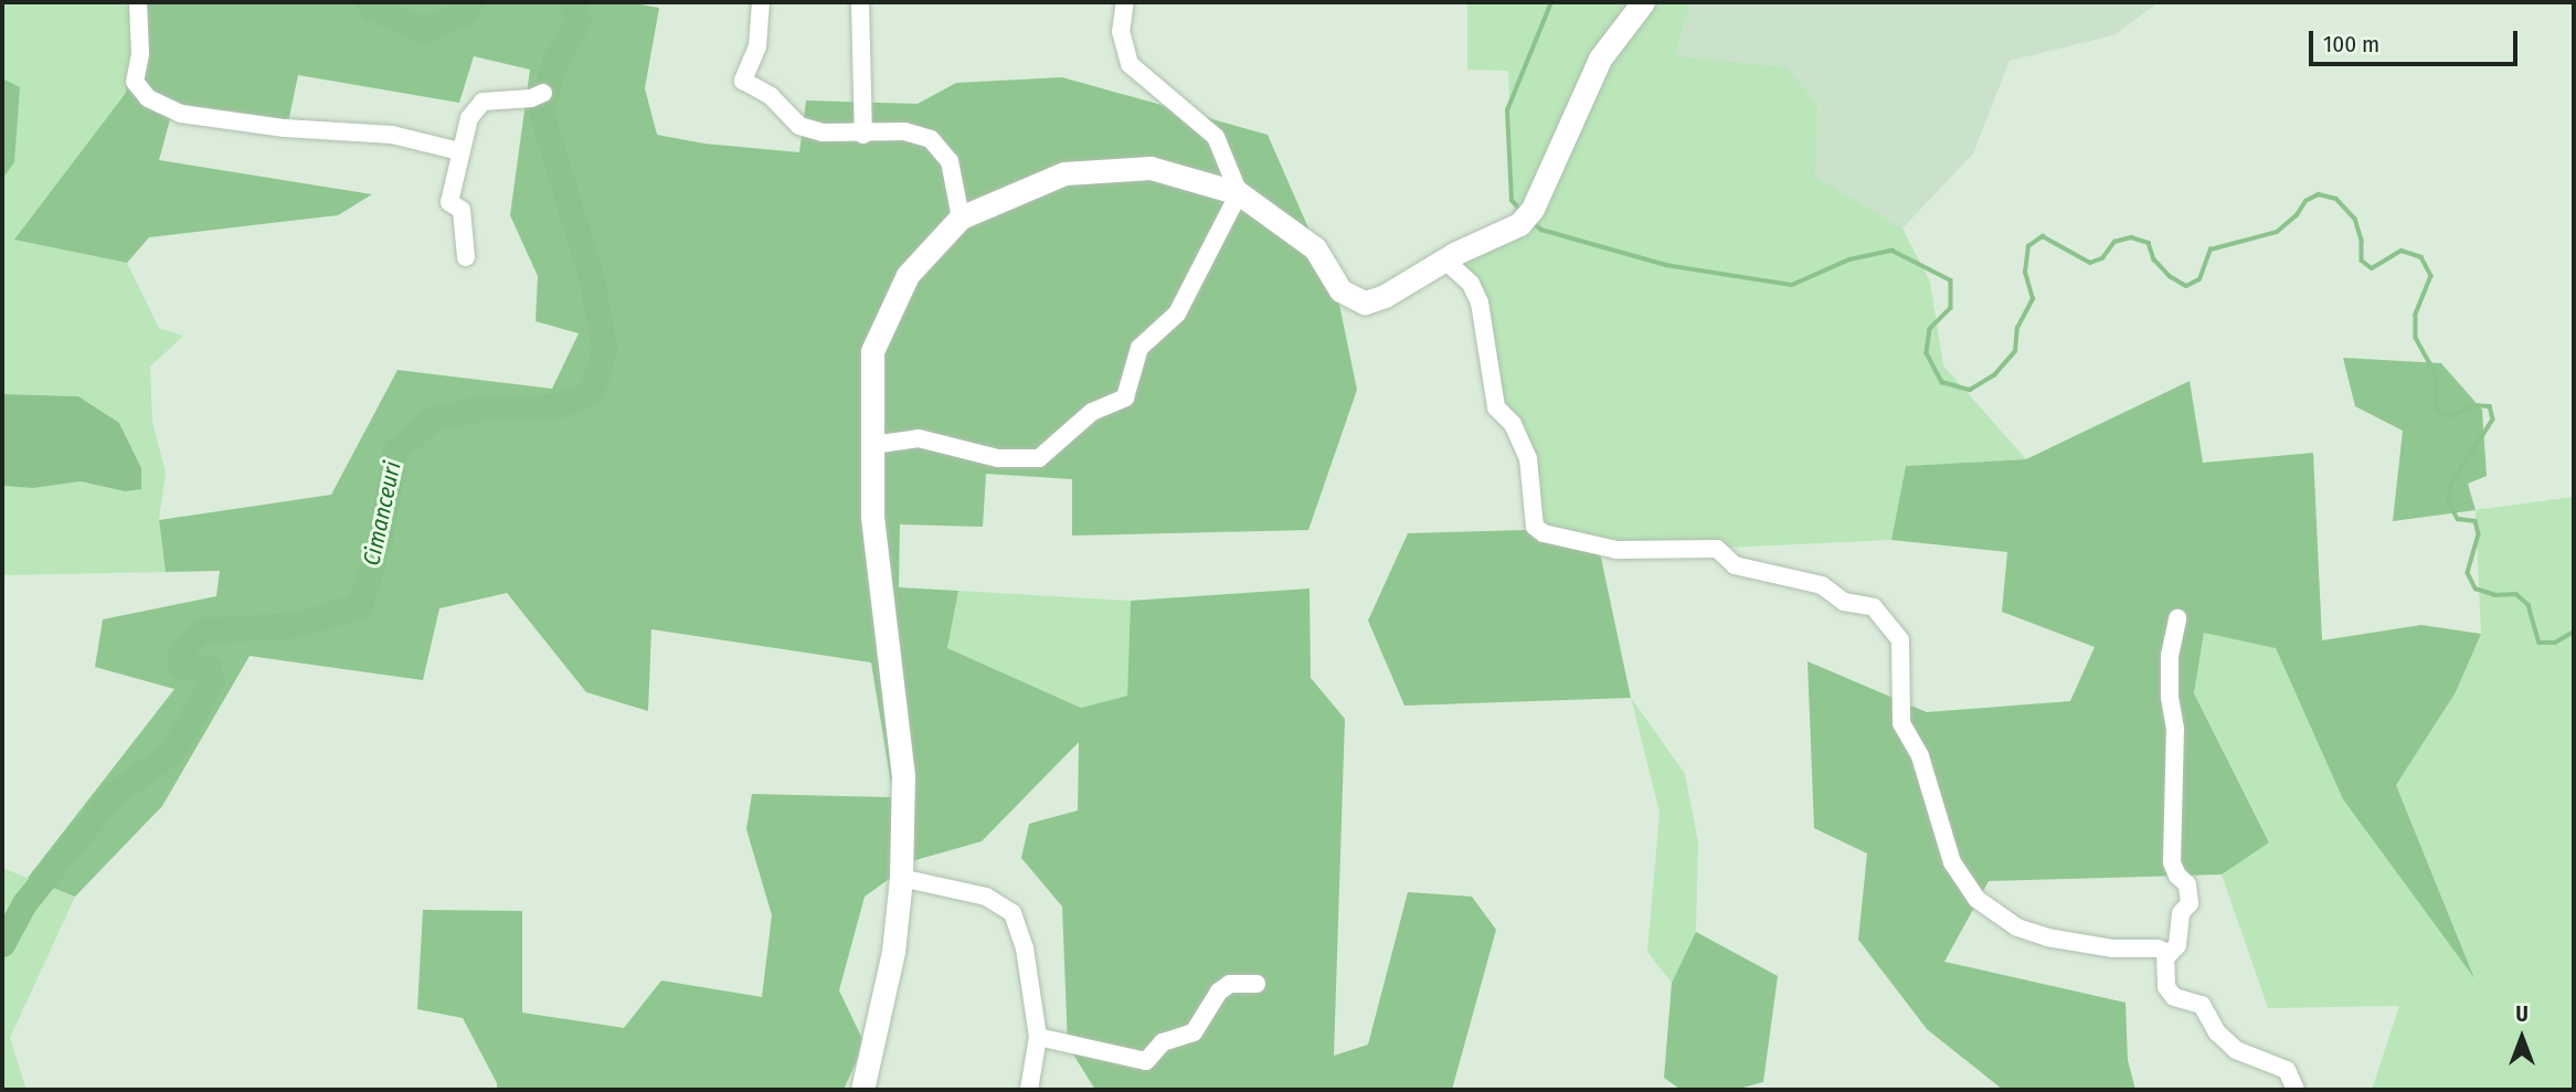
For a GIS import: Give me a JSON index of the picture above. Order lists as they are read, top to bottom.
{
  "water": ["Cimanceuri"],
  "scale_bar": "100 m",
  "north": "top"
}
